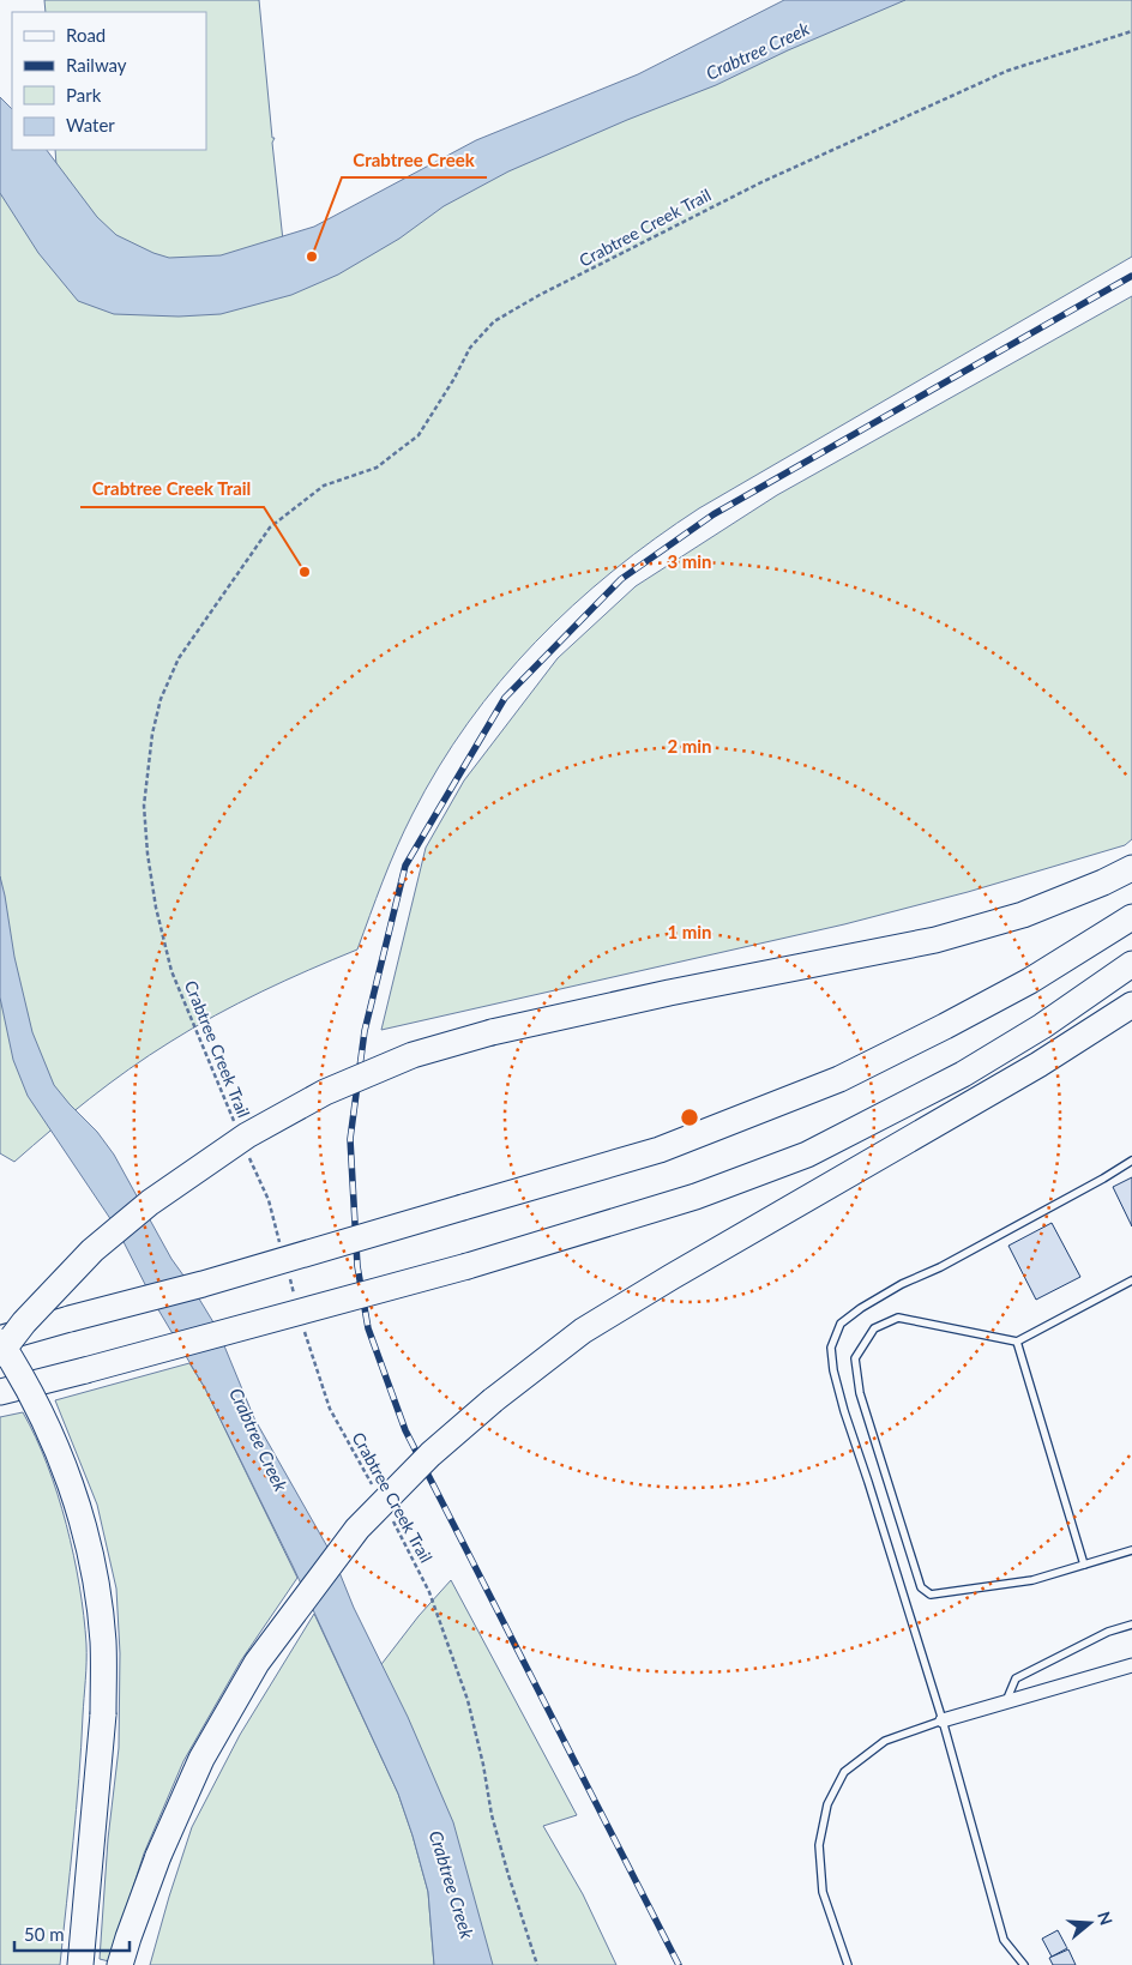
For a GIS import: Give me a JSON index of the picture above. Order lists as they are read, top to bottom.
{
  "streets": {
    "path": ["Crabtree Creek Trail"]
  },
  "water": ["Crabtree Creek"],
  "places": ["Crabtree Creek", "Crabtree Creek Trail"],
  "legend": [
    "Road",
    "Railway",
    "Park",
    "Water"
  ],
  "scale_bar": "50 m",
  "north": "right",
  "rings": ["3 min", "2 min", "1 min"]
}
